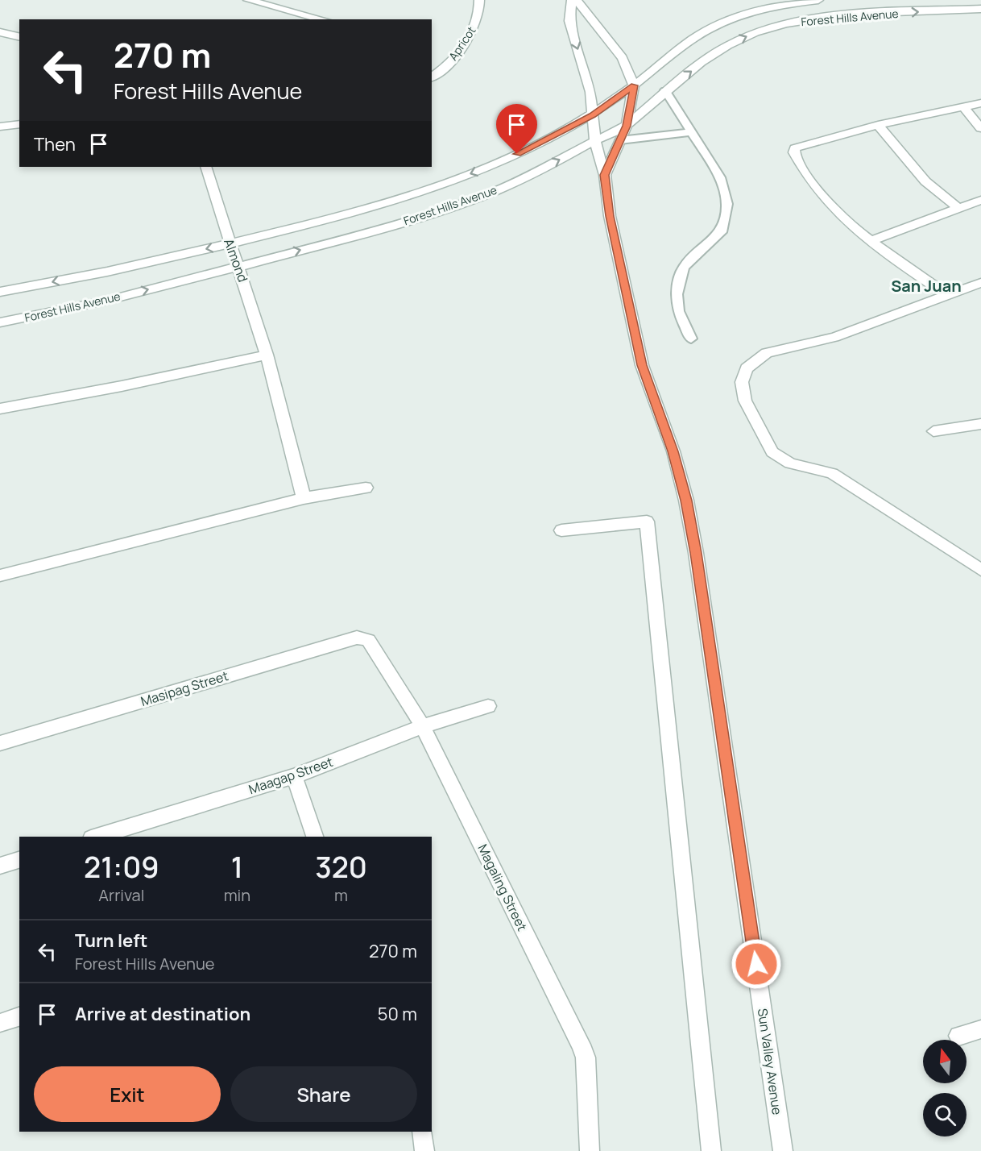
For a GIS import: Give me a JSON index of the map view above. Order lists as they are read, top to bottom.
{
  "streets": {
    "street": [
      "Forest Hills Avenue",
      "Apricot",
      "Almond",
      "Masipag Street",
      "Maagap Street",
      "Magaling Street",
      "Sun Valley Avenue"
    ]
  },
  "crossings": [
    ["Forest Hills Avenue", "Almond"],
    ["Forest Hills Avenue", "Sun Valley Avenue"],
    ["Masipag Street", "Magaling Street"],
    ["Maagap Street", "Magaling Street"]
  ],
  "districts": ["San Juan"],
  "north": "top",
  "page": {
    "turn": ["270 m", "Forest Hills Avenue"],
    "then": "Then",
    "eta": [
      "21:09",
      "Arrival",
      "1",
      "min",
      "320",
      "m"
    ],
    "list": [
      {
        "name": "Turn left",
        "note": "Forest Hills Avenue",
        "value": "270 m"
      },
      {
        "name": "Arrive at destination",
        "value": "50 m"
      }
    ],
    "buttons": ["Exit", "Share"]
  }
}
